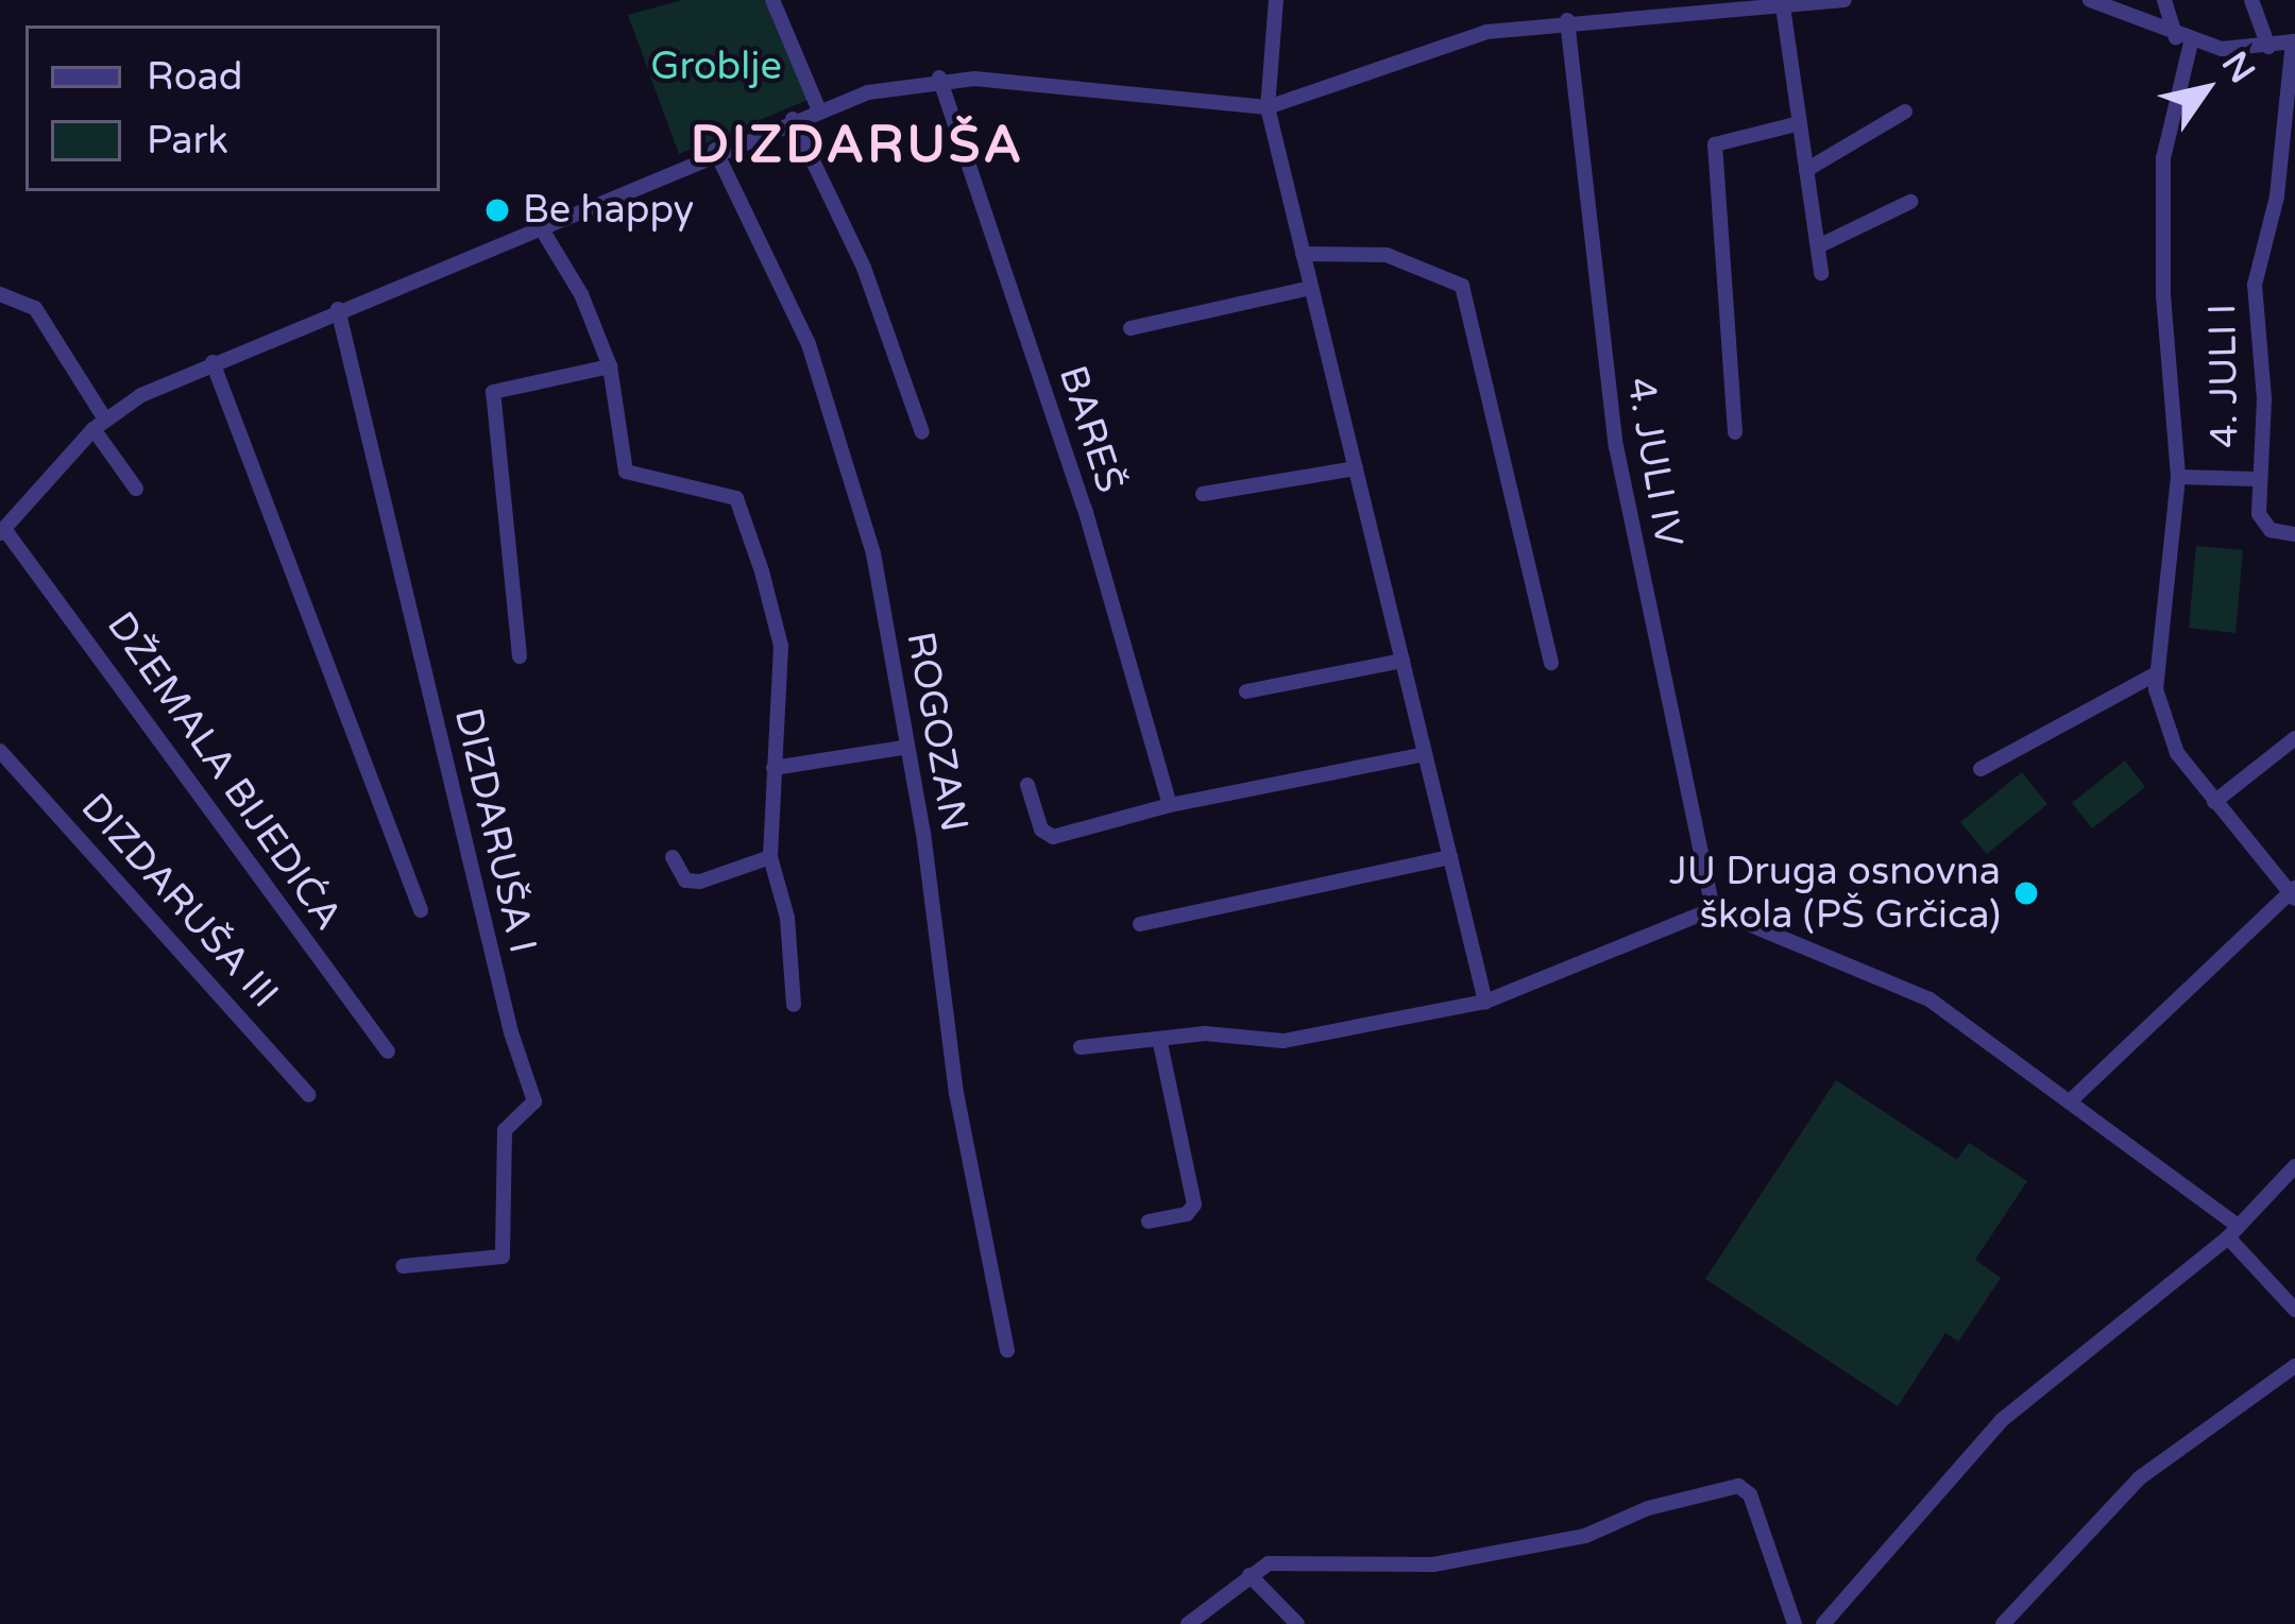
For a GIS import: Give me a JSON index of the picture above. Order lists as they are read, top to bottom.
{
  "streets": {
    "street": [
      "4. JULI I",
      "BAREŠ",
      "4. JULI IV",
      "ROGOZAN",
      "DŽEMALA BIJEDIĆA",
      "DIZDARUŠA I",
      "DIZDARUŠA III"
    ]
  },
  "districts": ["DIZDARUŠA"],
  "parks": ["Groblje"],
  "places": ["Be happy", "JU Druga osnovna škola (PŠ Grčica)"],
  "legend": ["Road", "Park"],
  "north": "top right"
}
